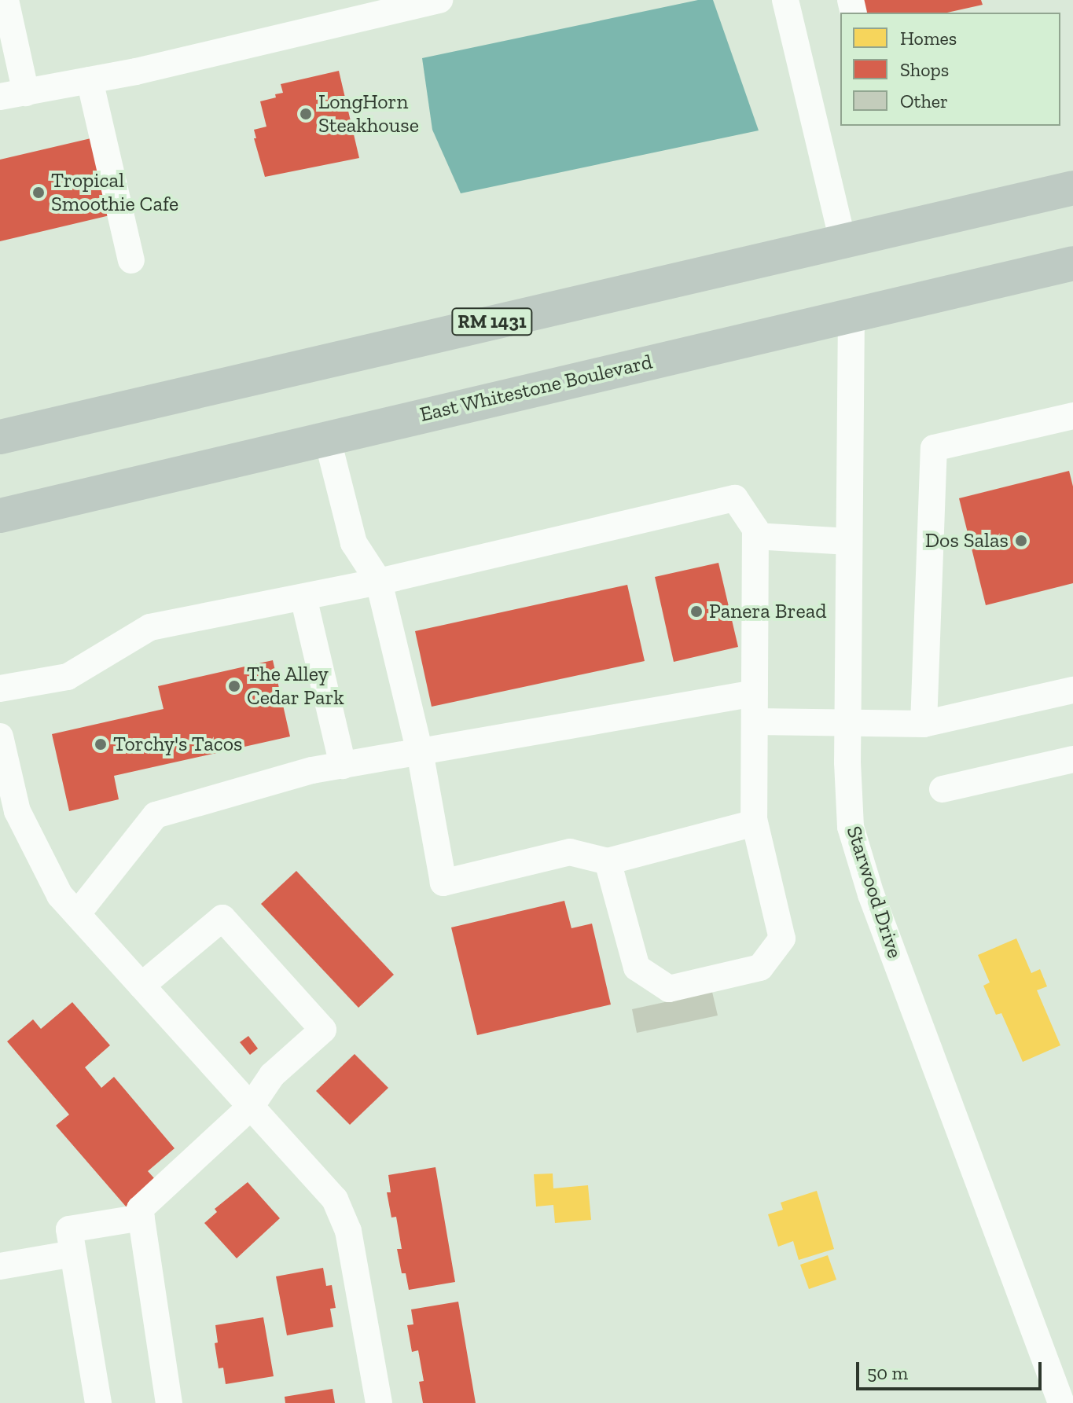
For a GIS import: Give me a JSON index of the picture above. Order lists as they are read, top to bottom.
{
  "streets": {
    "main road": ["RM 1431", "East Whitestone Boulevard"],
    "street": ["Starwood Drive"]
  },
  "crossings": [
    ["East Whitestone Boulevard", "Starwood Drive"]
  ],
  "places": [
    "LongHorn Steakhouse",
    "Tropical Smoothie Cafe",
    "Dos Salas",
    "Panera Bread",
    "The Alley Cedar Park",
    "Torchy's Tacos"
  ],
  "legend": ["Homes", "Shops", "Other"],
  "scale_bar": "50 m"
}
